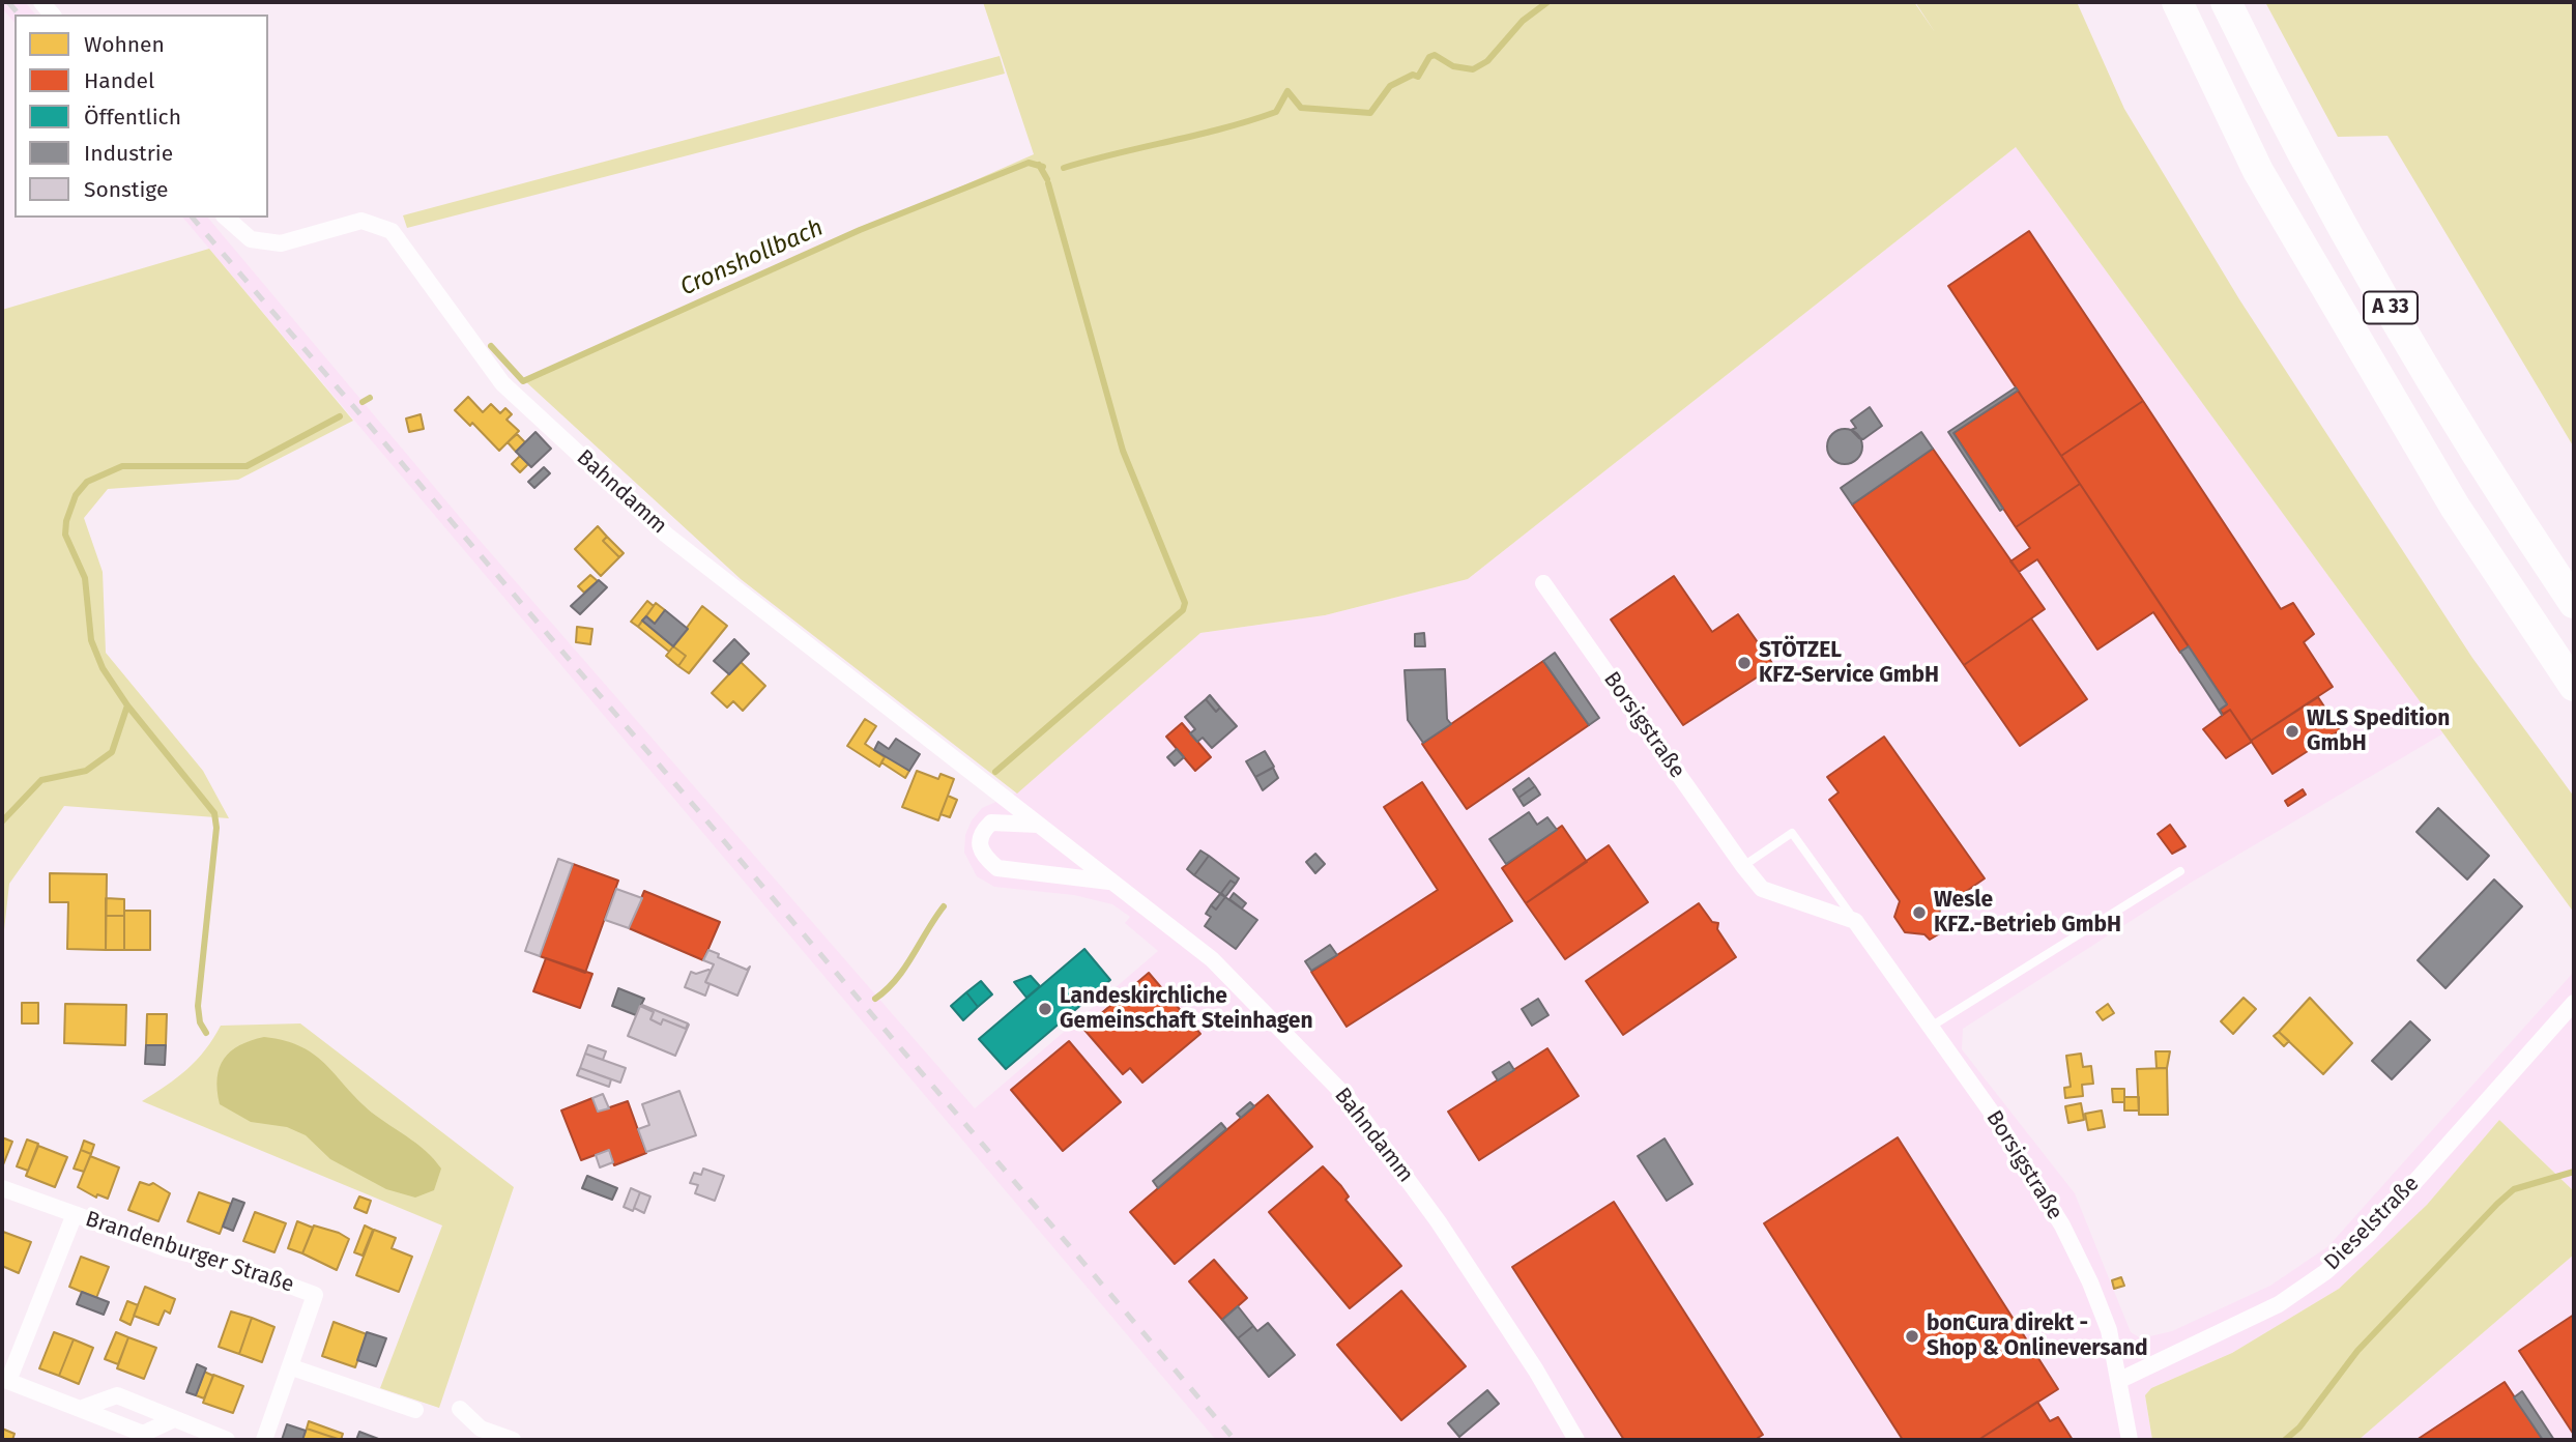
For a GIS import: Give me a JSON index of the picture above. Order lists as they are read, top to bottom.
{
  "streets": {
    "highway": ["A 33"],
    "street": [
      "Bahndamm",
      "Borsigstraße",
      "Dieselstraße",
      "Brandenburger Straße"
    ]
  },
  "crossings": [
    ["Borsigstraße", "Dieselstraße"]
  ],
  "water": ["Cronshollbach"],
  "places": [
    "STÖTZEL KFZ-Service GmbH",
    "WLS Spedition GmbH",
    "Wesle KFZ.-Betrieb GmbH",
    "Landeskirchliche Gemeinschaft Steinhagen",
    "bonCura direkt - Shop & Onlineversand"
  ],
  "legend": [
    "Wohnen",
    "Handel",
    "Öffentlich",
    "Industrie",
    "Sonstige"
  ]
}
